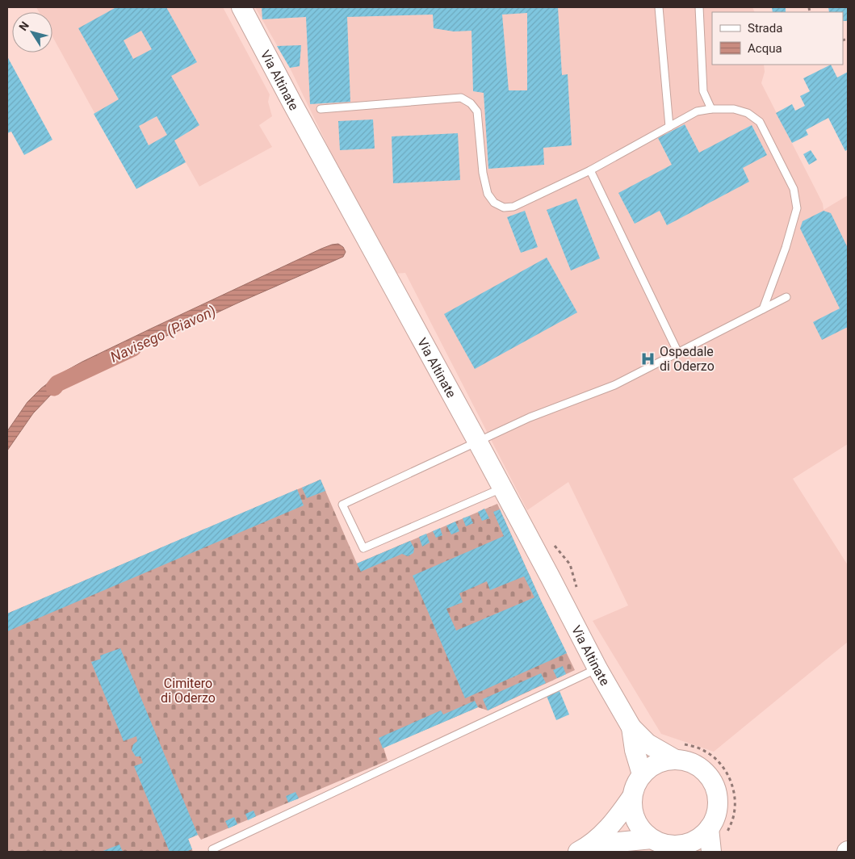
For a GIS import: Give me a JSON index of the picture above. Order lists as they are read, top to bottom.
{
  "streets": {
    "street": ["Via Altinate"]
  },
  "water": ["Navisego (Piavon)"],
  "parks": ["Cimitero di Oderzo"],
  "places": {
    "hospital": ["Ospedale di Oderzo"]
  },
  "legend": ["Strada", "Acqua"],
  "north": "top left"
}
